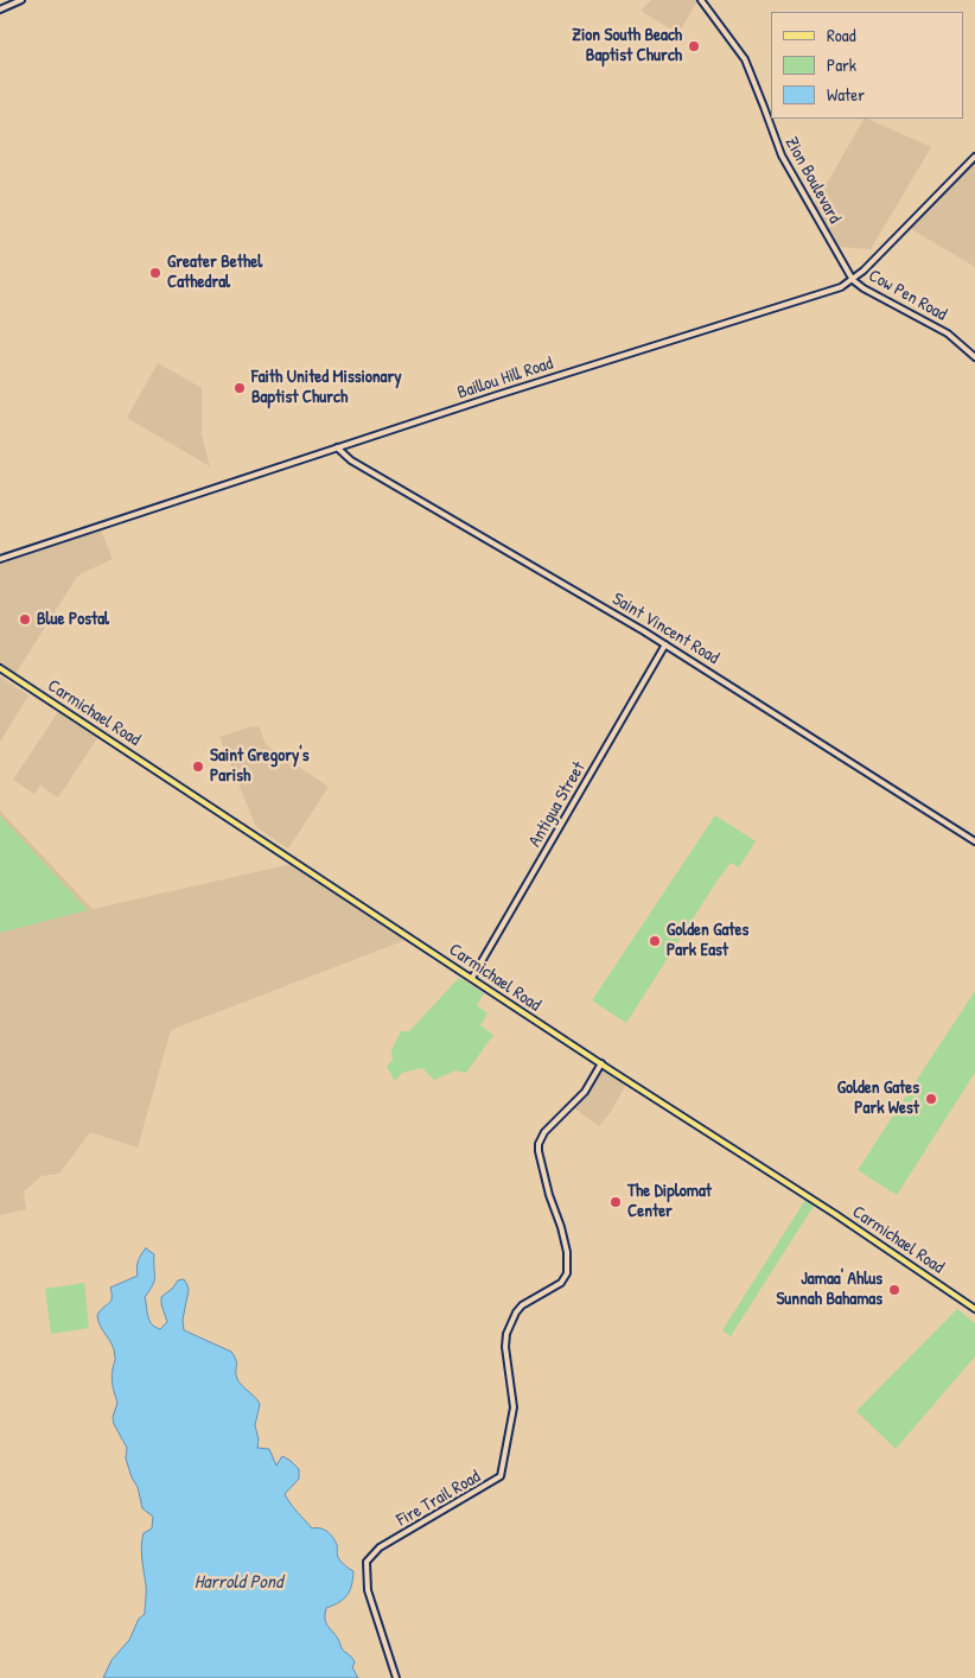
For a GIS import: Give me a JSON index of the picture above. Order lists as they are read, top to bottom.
{
  "streets": {
    "main road": ["Carmichael Road"],
    "street": [
      "Zion Boulevard",
      "Cow Pen Road",
      "Baillou Hill Road",
      "Saint Vincent Road",
      "Antigua Street",
      "Fire Trail Road"
    ]
  },
  "crossings": [
    ["Zion Boulevard", "Cow Pen Road"],
    ["Zion Boulevard", "Baillou Hill Road"],
    ["Cow Pen Road", "Baillou Hill Road"],
    ["Baillou Hill Road", "Saint Vincent Road"],
    ["Saint Vincent Road", "Antigua Street"],
    ["Carmichael Road", "Antigua Street"],
    ["Carmichael Road", "Fire Trail Road"]
  ],
  "water": ["Harrold Pond"],
  "places": [
    "Zion South Beach Baptist Church",
    "Greater Bethel Cathedral",
    "Faith United Missionary Baptist Church",
    "Blue Postal",
    "Saint Gregory's Parish",
    "Golden Gates Park East",
    "Golden Gates Park West",
    "The Diplomat Center",
    "Jamaa' Ahlus Sunnah Bahamas"
  ],
  "legend": ["Road", "Park", "Water"]
}
